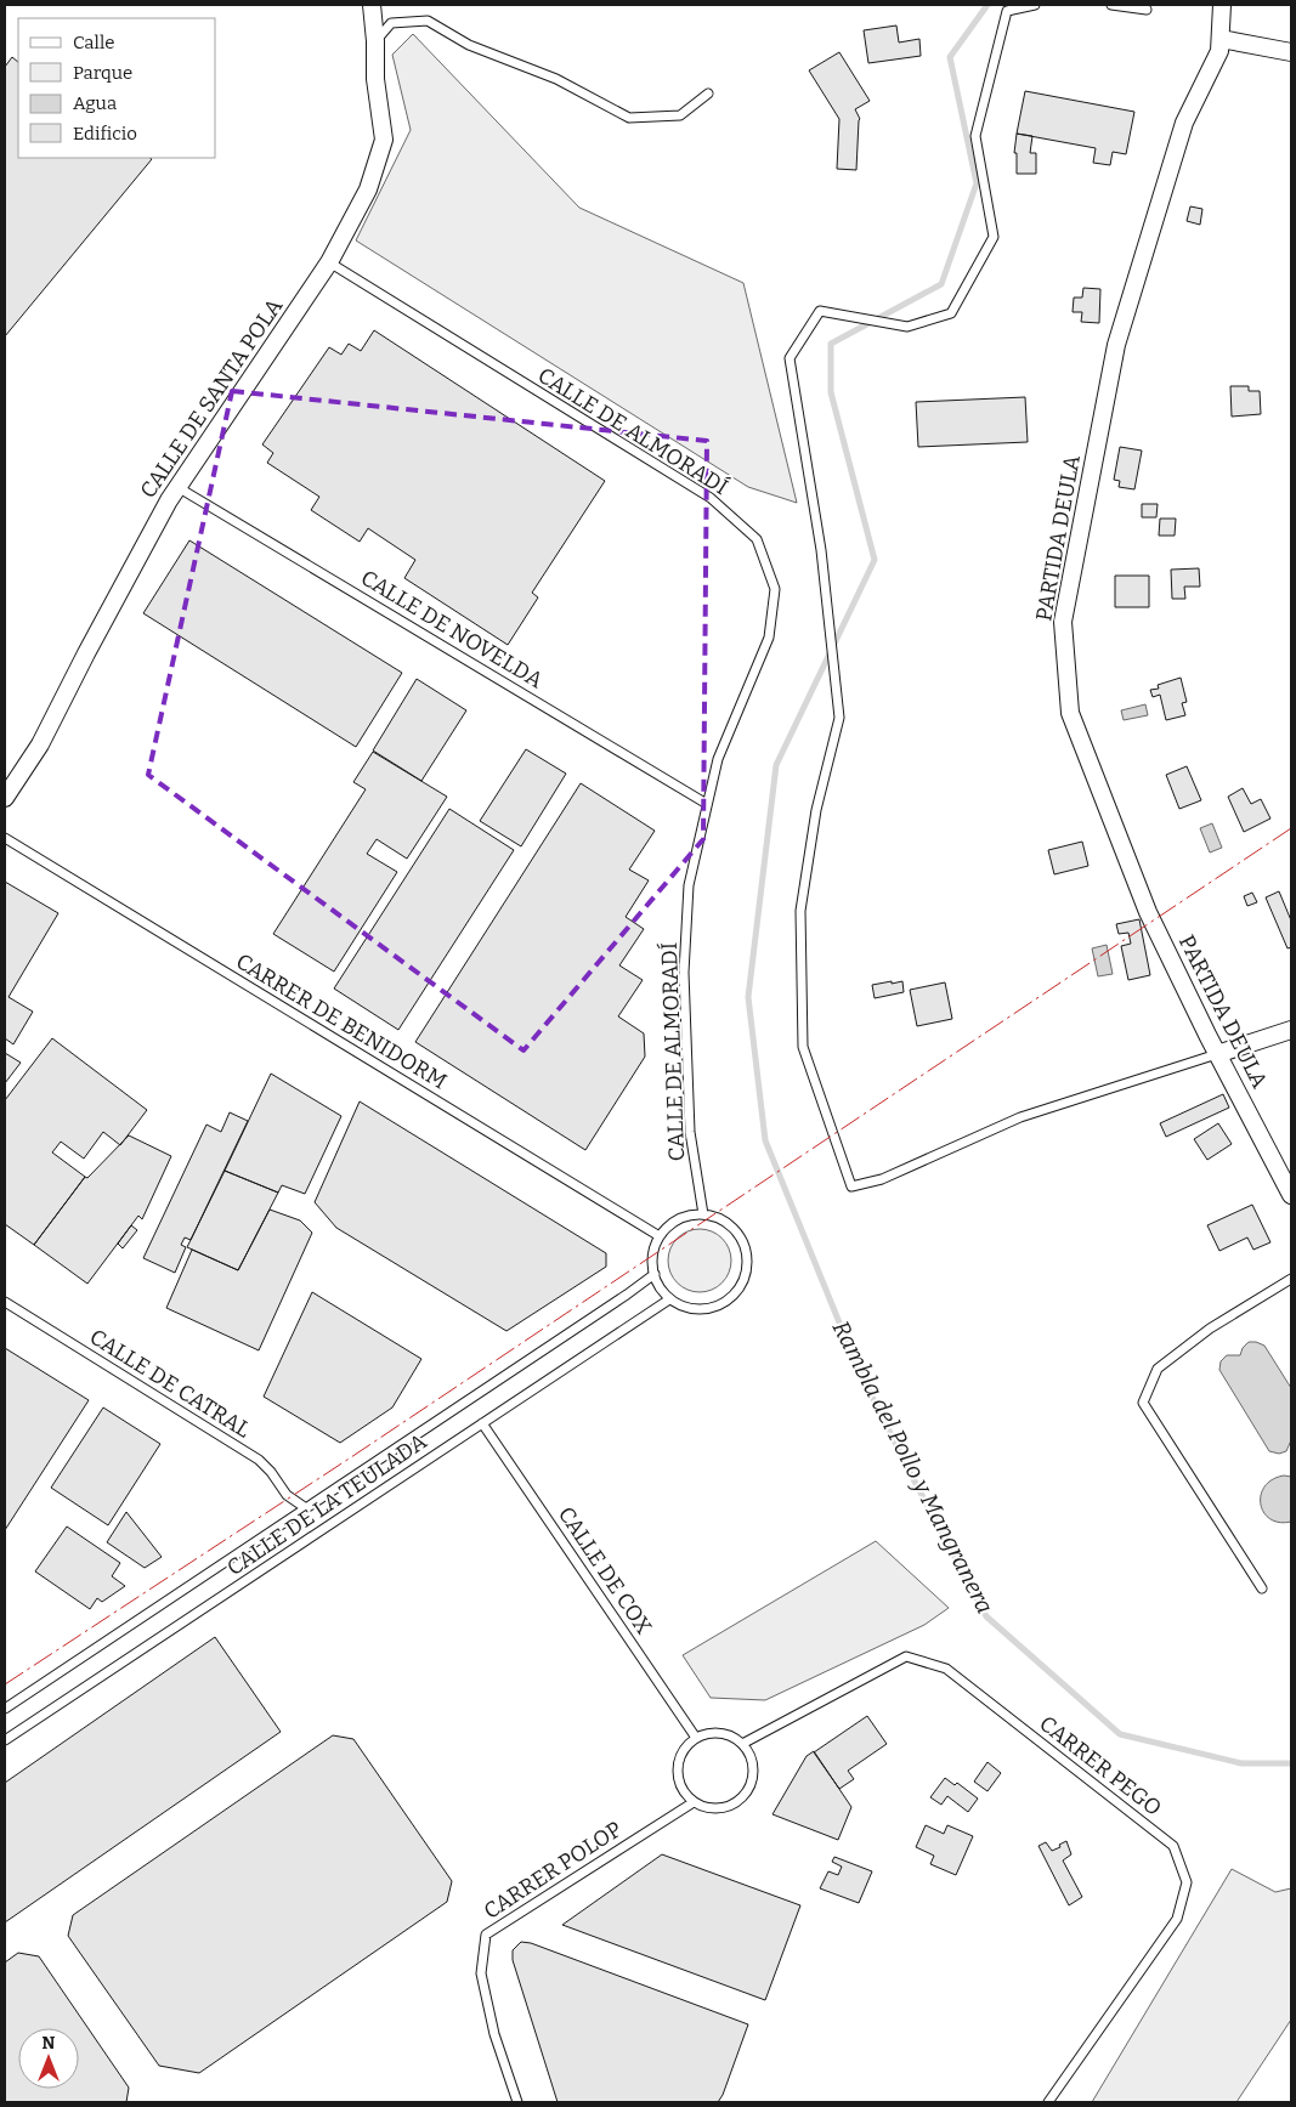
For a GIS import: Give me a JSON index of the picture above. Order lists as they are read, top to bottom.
{
  "streets": {
    "street": ["CALLE DE SANTA POLA", "PARTIDA DEULA"],
    "lane": [
      "CALLE DE ALMORADÍ",
      "CALLE DE NOVELDA",
      "CARRER DE BENIDORM",
      "CALLE DE CATRAL",
      "CALLE DE LA TEULADA",
      "CALLE DE COX",
      "CARRER PEGO",
      "CARRER POLOP"
    ]
  },
  "crossings": [
    ["CALLE DE SANTA POLA", "CALLE DE ALMORADÍ"],
    ["CALLE DE SANTA POLA", "CALLE DE NOVELDA"],
    ["CALLE DE ALMORADÍ", "CALLE DE NOVELDA"],
    ["CALLE DE ALMORADÍ", "CARRER DE BENIDORM"],
    ["CALLE DE ALMORADÍ", "CALLE DE LA TEULADA"],
    ["CARRER DE BENIDORM", "CALLE DE LA TEULADA"],
    ["CALLE DE CATRAL", "CALLE DE LA TEULADA"],
    ["CALLE DE LA TEULADA", "CALLE DE COX"],
    ["CALLE DE COX", "CARRER PEGO"],
    ["CALLE DE COX", "CARRER POLOP"],
    ["CARRER PEGO", "CARRER POLOP"]
  ],
  "water": ["Rambla del Pollo y Mangranera"],
  "legend": [
    "Calle",
    "Parque",
    "Agua",
    "Edificio"
  ],
  "north": "top"
}
